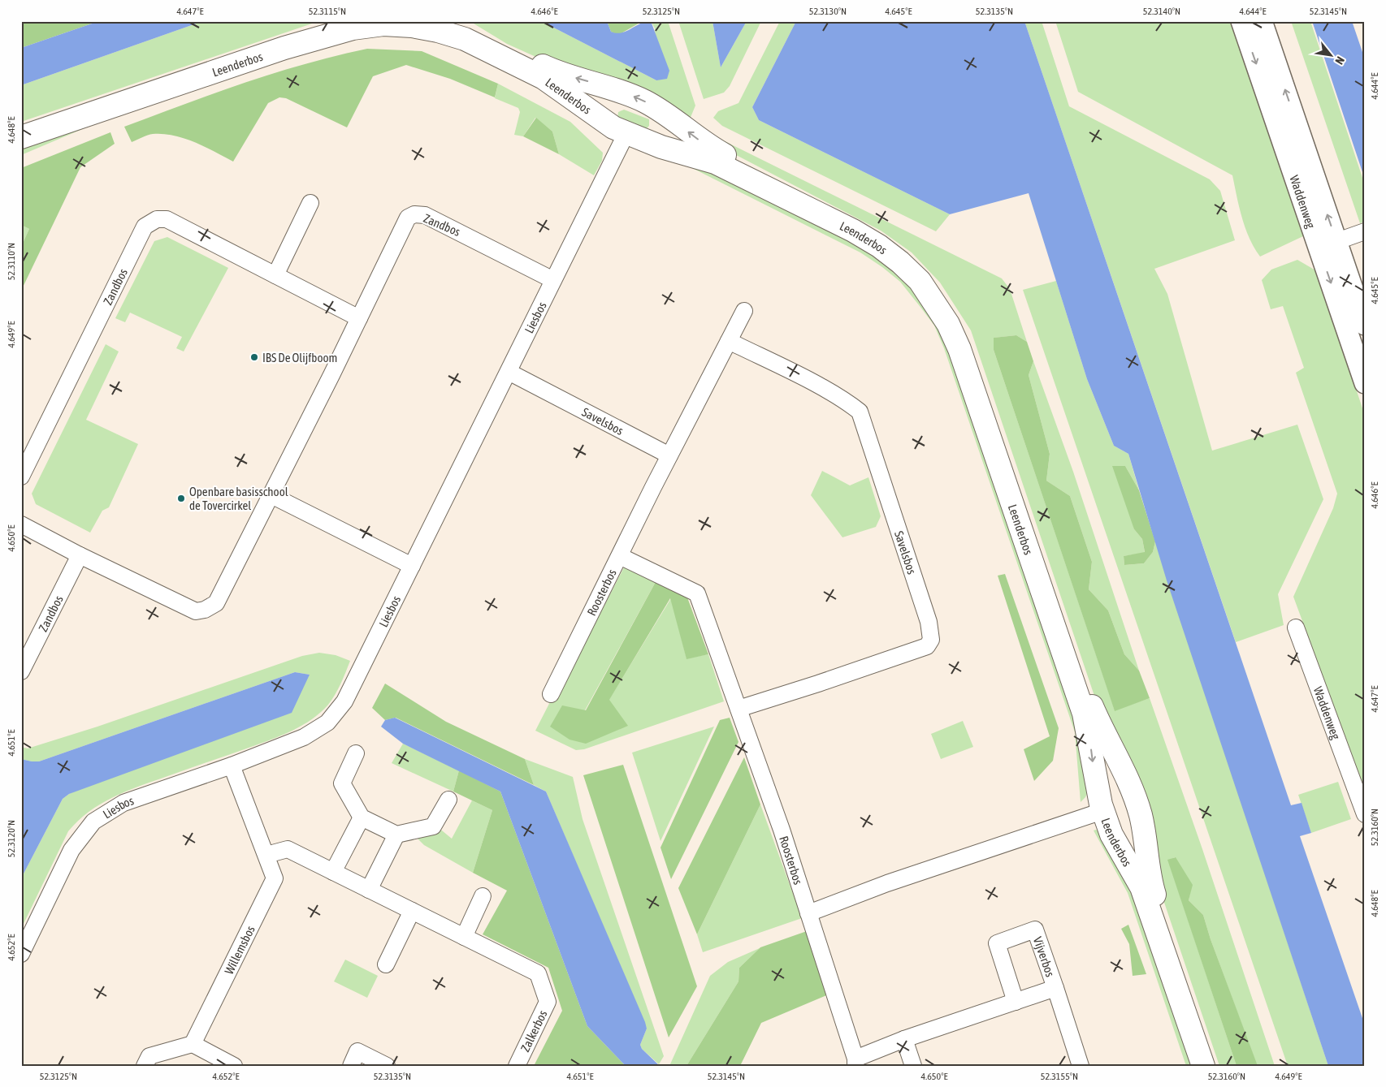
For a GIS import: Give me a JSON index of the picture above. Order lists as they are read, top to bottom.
{
  "streets": {
    "main road": ["Leenderbos"],
    "street": [
      "Waddenweg",
      "Zandbos",
      "Liesbos",
      "Savelsbos",
      "Roosterbos",
      "Willemsbos",
      "Vijverbos",
      "Zalkerbos"
    ]
  },
  "crossings": [
    ["Leenderbos", "Liesbos"],
    ["Zandbos", "Liesbos"],
    ["Liesbos", "Savelsbos"],
    ["Liesbos", "Willemsbos"],
    ["Savelsbos", "Roosterbos"],
    ["Roosterbos", "Vijverbos"]
  ],
  "places": ["IBS De Olijfboom", "Openbare basisschool de Tovercirkel"],
  "north": "bottom right",
  "coordinates": [
    "4.647°E",
    "52.3115°N",
    "4.646°E",
    "52.3125°N",
    "52.3130°N",
    "4.645°E",
    "52.3135°N",
    "52.3140°N",
    "4.644°E",
    "52.3145°N",
    "4.648°E",
    "52.3110°N",
    "4.649°E",
    "4.650°E",
    "4.651°E",
    "52.3160°N",
    "52.3120°N",
    "4.652°E",
    "52.3155°N"
  ]
}
